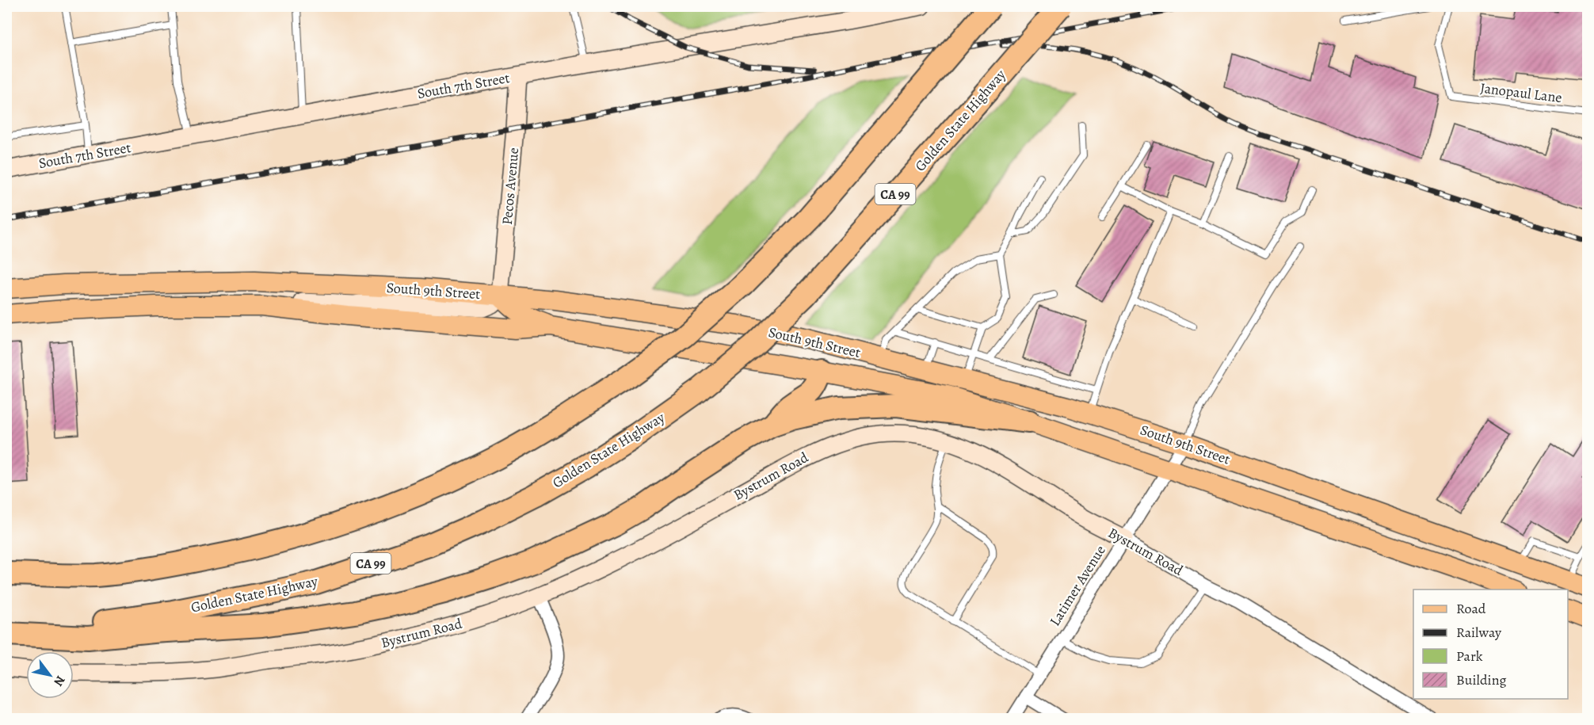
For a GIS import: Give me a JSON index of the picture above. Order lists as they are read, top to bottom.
{
  "streets": {
    "highway": ["Golden State Highway", "CA 99"],
    "main road": ["South 9th Street"],
    "street": [
      "South 7th Street",
      "Pecos Avenue",
      "Bystrum Road",
      "Latimer Avenue"
    ],
    "lane": ["Janopaul Lane"]
  },
  "crossings": [
    ["South 7th Street", "Pecos Avenue"],
    ["Pecos Avenue", "South 9th Street"],
    ["South 9th Street", "Latimer Avenue"],
    ["Bystrum Road", "Latimer Avenue"]
  ],
  "legend": [
    "Road",
    "Railway",
    "Park",
    "Building"
  ],
  "north": "bottom right"
}
